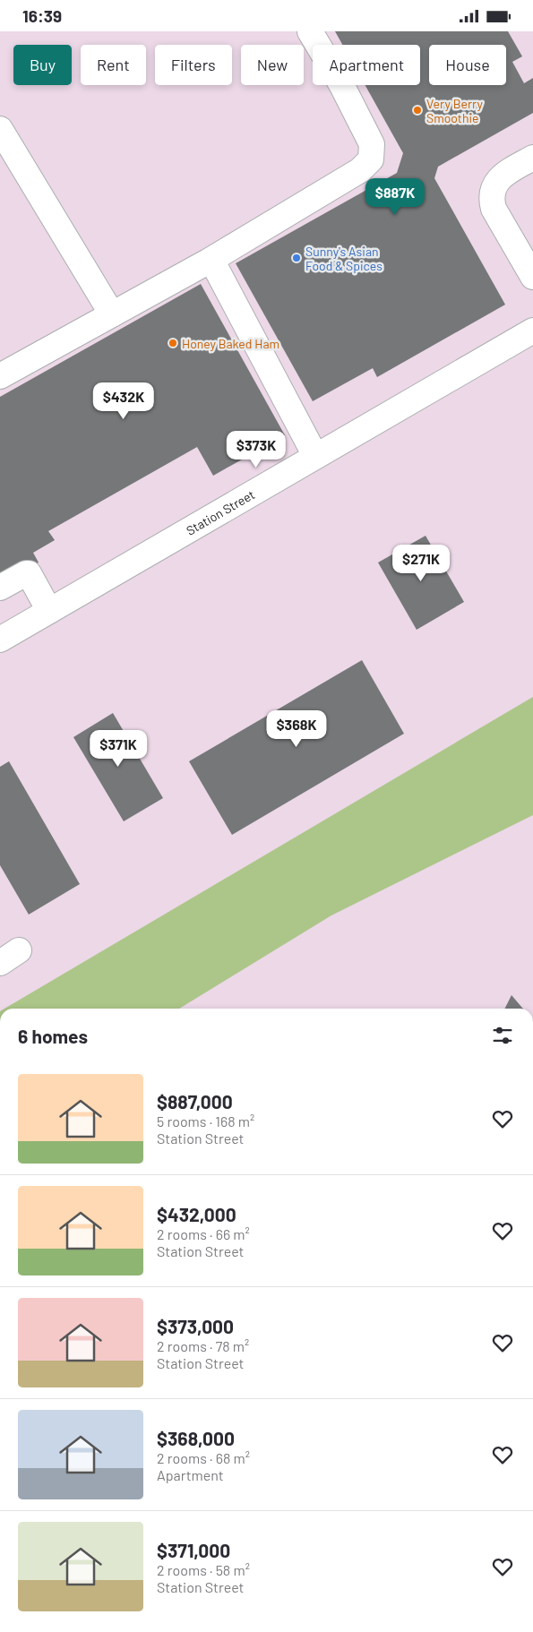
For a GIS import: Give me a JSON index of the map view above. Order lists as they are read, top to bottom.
{
  "streets": {
    "street": ["Station Street"]
  },
  "places": ["Very Berry Smoothie", "Sunny's Asian Food & Spices", "Honey Baked Ham"],
  "page": {
    "status": "16:39",
    "chip": [
      "Buy",
      "Rent",
      "Filters",
      "New",
      "Apartment",
      "House"
    ],
    "price": [
      "$887K",
      "$432K",
      "$373K",
      "$271K",
      "$368K",
      "$371K"
    ],
    "heading": "6 homes",
    "list": [
      {
        "name": "$887,000",
        "note": "5 rooms · 168 m² · Station Street"
      },
      {
        "name": "$432,000",
        "note": "2 rooms · 66 m² · Station Street"
      },
      {
        "name": "$373,000",
        "note": "2 rooms · 78 m² · Station Street"
      },
      {
        "name": "$368,000",
        "note": "2 rooms · 68 m² · Apartment"
      },
      {
        "name": "$371,000",
        "note": "2 rooms · 58 m² · Station Street"
      }
    ]
  }
}
